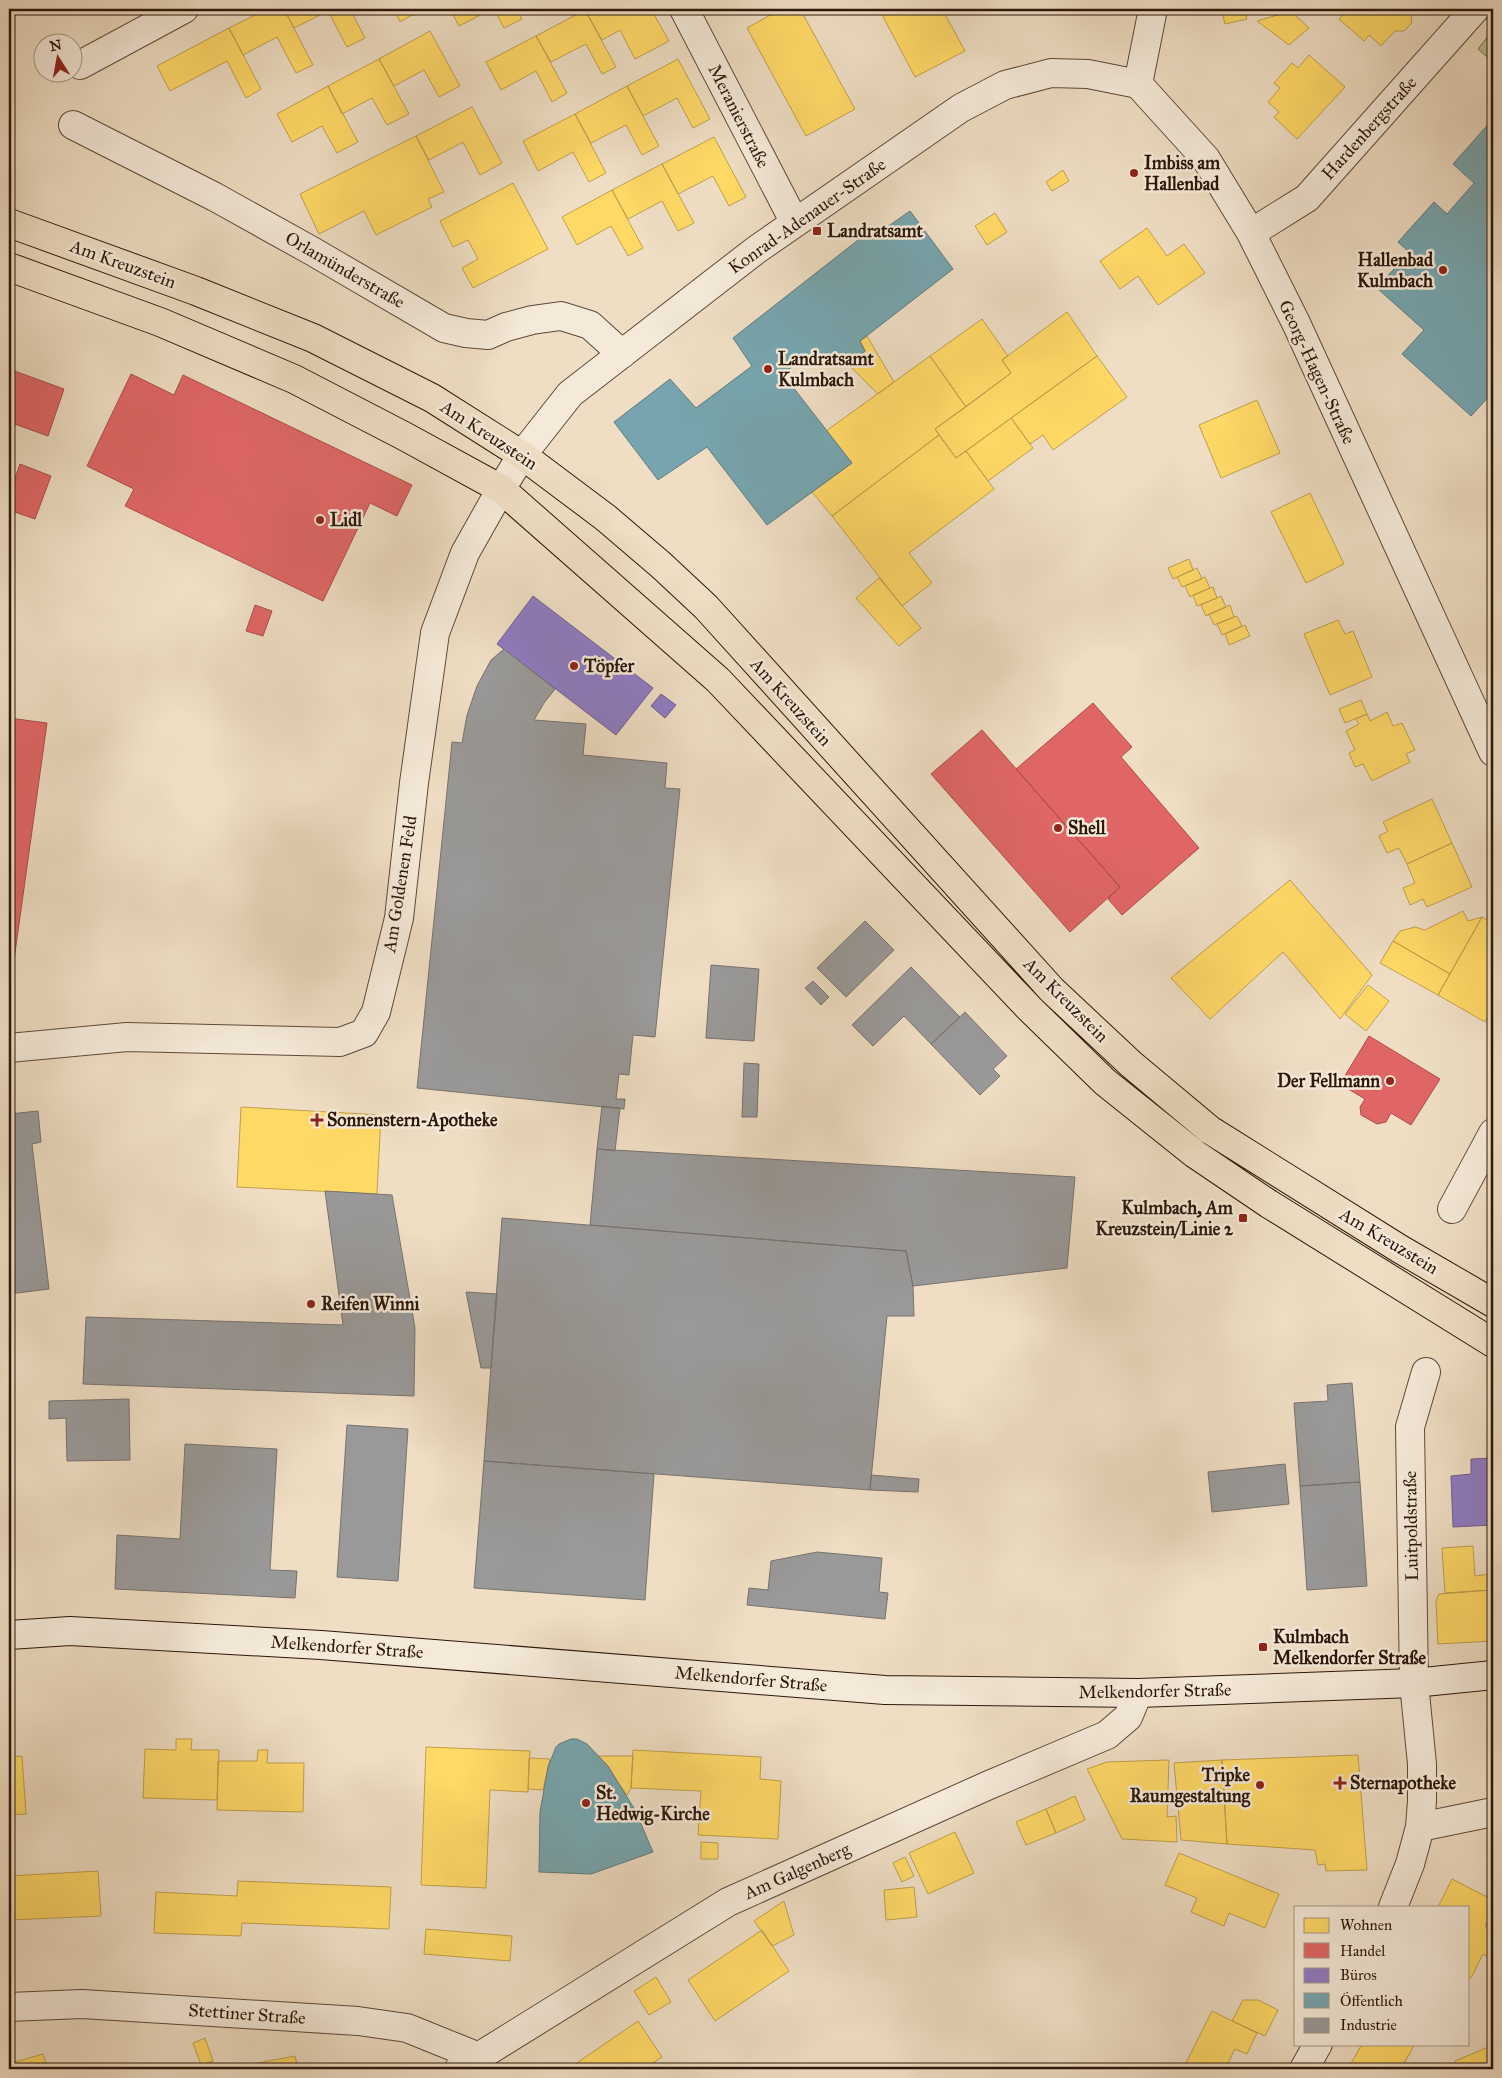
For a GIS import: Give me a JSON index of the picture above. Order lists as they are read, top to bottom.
{
  "streets": {
    "main road": ["Am Kreuzstein"],
    "street": [
      "Meranierstraße",
      "Hardenbergstraße",
      "Konrad-Adenauer-Straße",
      "Orlamünderstraße",
      "Georg-Hagen-Straße",
      "Am Goldenen Feld",
      "Luitpoldstraße",
      "Melkendorfer Straße",
      "Am Galgenberg",
      "Stettiner Straße"
    ]
  },
  "crossings": [
    ["Meranierstraße", "Konrad-Adenauer-Straße"],
    ["Hardenbergstraße", "Georg-Hagen-Straße"],
    ["Konrad-Adenauer-Straße", "Am Kreuzstein"],
    ["Konrad-Adenauer-Straße", "Orlamünderstraße"],
    ["Konrad-Adenauer-Straße", "Georg-Hagen-Straße"],
    ["Konrad-Adenauer-Straße", "Am Goldenen Feld"],
    ["Am Kreuzstein", "Am Goldenen Feld"],
    ["Luitpoldstraße", "Melkendorfer Straße"],
    ["Melkendorfer Straße", "Am Galgenberg"],
    ["Am Galgenberg", "Stettiner Straße"]
  ],
  "places": {
    "other": [
      "Imbiss am Hallenbad",
      "Hallenbad Kulmbach",
      "Landratsamt Kulmbach",
      "Lidl",
      "Töpfer",
      "Shell",
      "Der Fellmann",
      "Reifen Winni",
      "Tripke Raumgestaltung",
      "St. Hedwig-Kirche"
    ],
    "transit": ["Landratsamt", "Kulmbach, Am Kreuzstein/Linie 2", "Kulmbach Melkendorfer Straße"],
    "health": ["Sonnenstern-Apotheke", "Sternapotheke"]
  },
  "legend": [
    "Wohnen",
    "Handel",
    "Büros",
    "Öffentlich",
    "Industrie"
  ],
  "north": "top"
}
